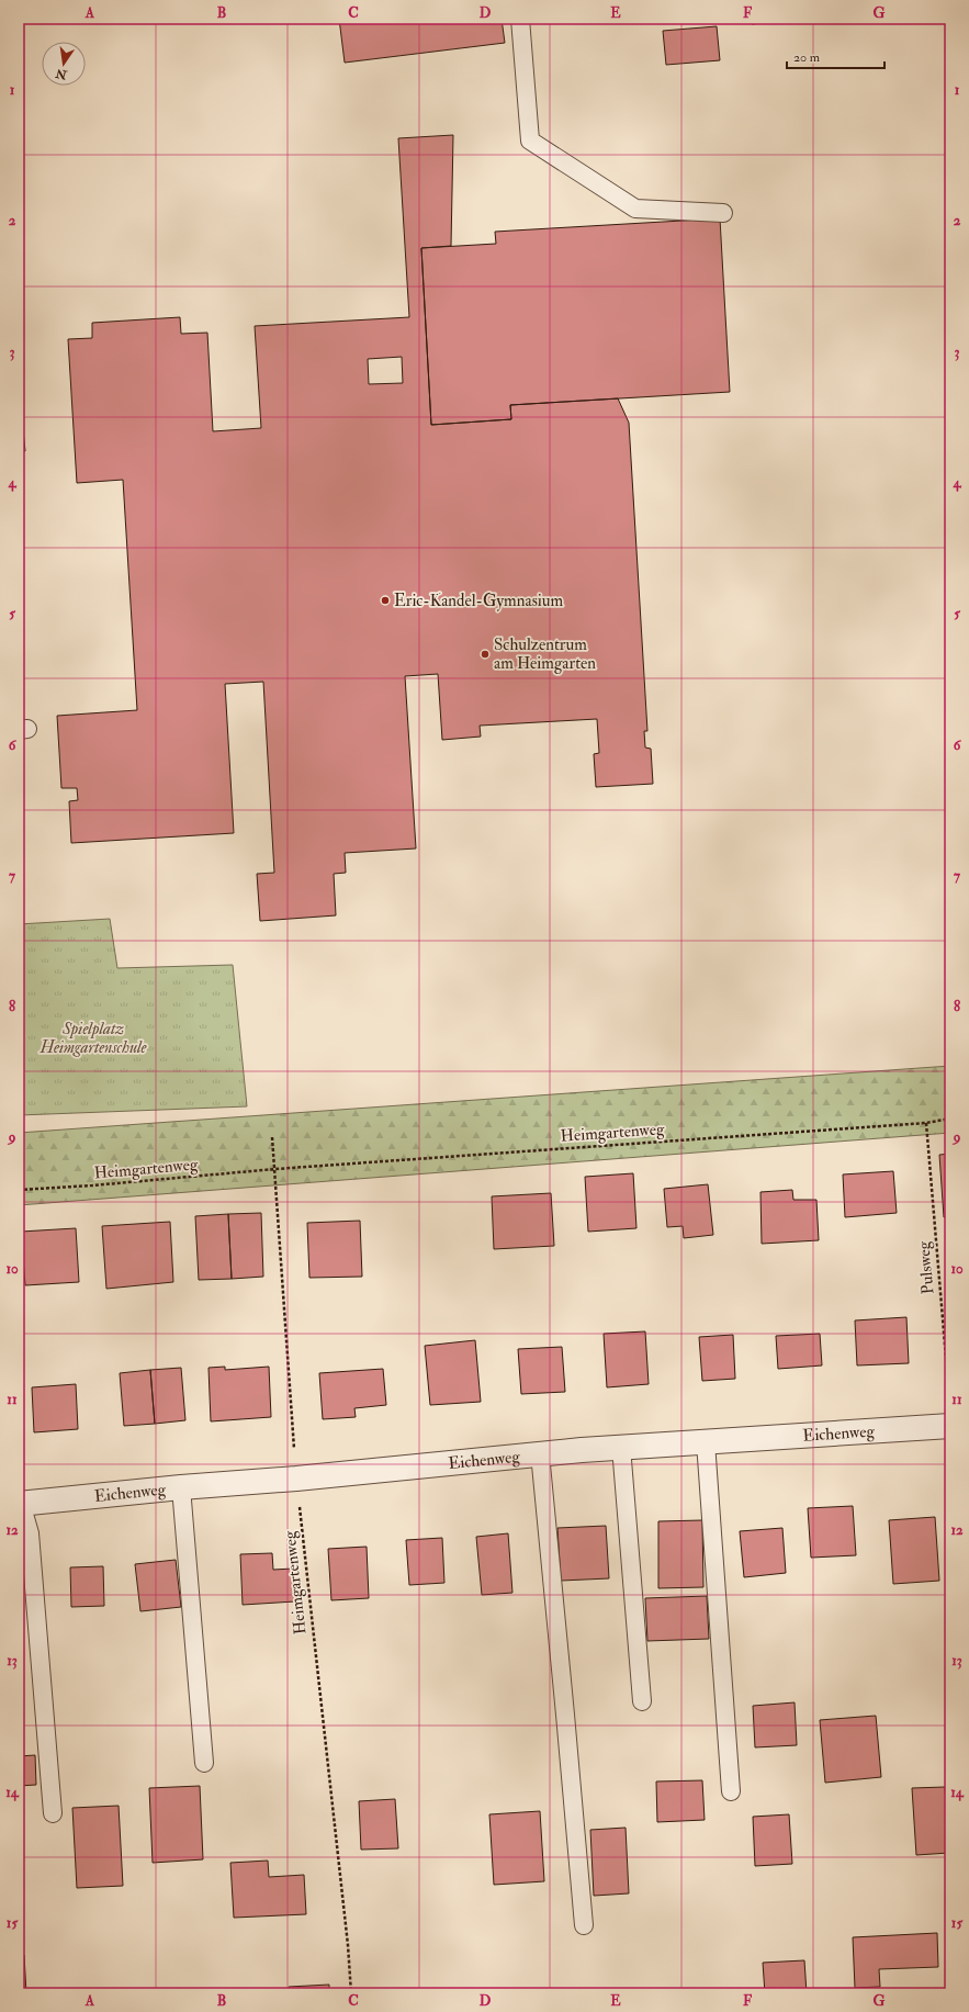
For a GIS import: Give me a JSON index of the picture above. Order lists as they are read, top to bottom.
{
  "streets": {
    "street": ["Eichenweg"],
    "path": ["Heimgartenweg", "Pulsweg"]
  },
  "crossings": [
    ["Heimgartenweg", "Pulsweg"],
    ["Heimgartenweg", "Eichenweg"]
  ],
  "parks": ["Spielplatz Heimgartenschule"],
  "places": ["Eric-Kandel-Gymnasium", "Schulzentrum am Heimgarten"],
  "scale_bar": "20 m",
  "north": "bottom",
  "grid": {
    "columns": [
      "A",
      "B",
      "C",
      "D",
      "E",
      "F",
      "G"
    ],
    "rows": [
      "1",
      "2",
      "3",
      "4",
      "5",
      "6",
      "7",
      "8",
      "9",
      "10",
      "11",
      "12",
      "13",
      "14",
      "15"
    ]
  }
}
